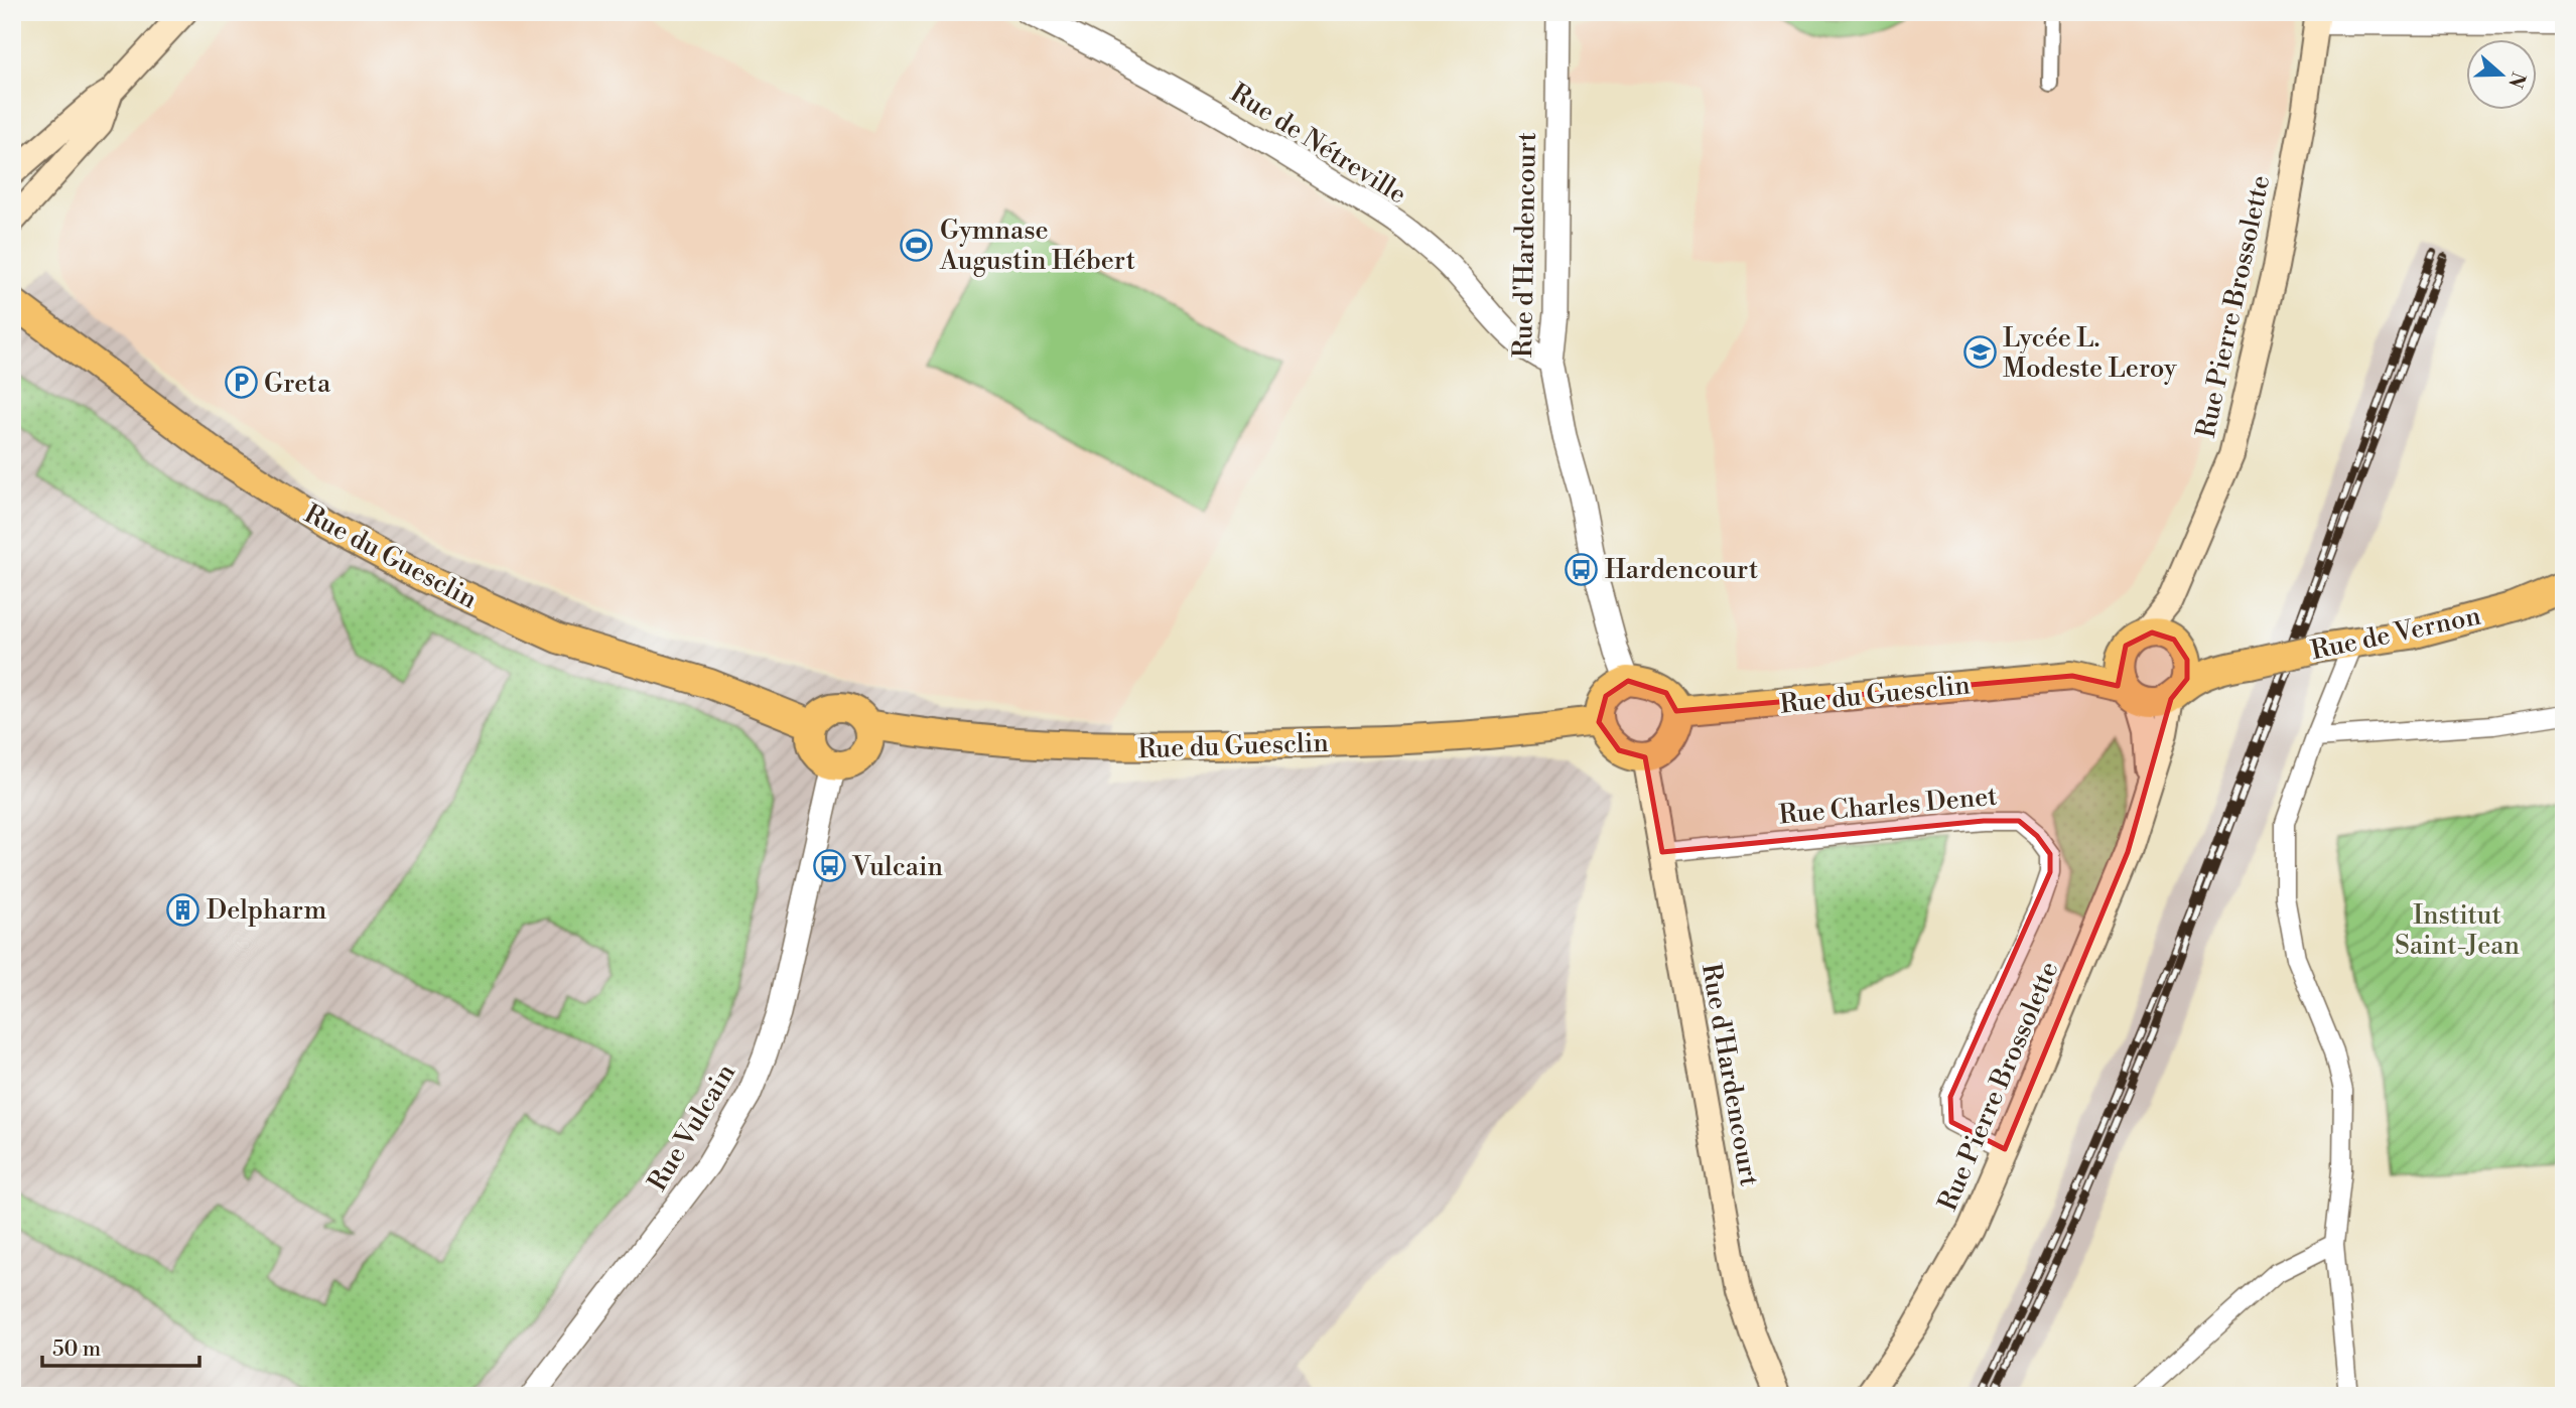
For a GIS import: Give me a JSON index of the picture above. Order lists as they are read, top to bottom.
{
  "streets": {
    "main road": [
      "Rue d'Hardencourt",
      "Rue Pierre Brossolette",
      "Rue du Guesclin",
      "Rue de Vernon"
    ],
    "street": ["Rue de Nétreville", "Rue Charles Denet", "Rue Vulcain"]
  },
  "crossings": [
    ["Rue de Nétreville", "Rue d'Hardencourt"],
    ["Rue d'Hardencourt", "Rue du Guesclin"],
    ["Rue d'Hardencourt", "Rue Charles Denet"],
    ["Rue Pierre Brossolette", "Rue de Vernon"],
    ["Rue Pierre Brossolette", "Rue Charles Denet"],
    ["Rue du Guesclin", "Rue Vulcain"]
  ],
  "parks": ["Institut Saint-Jean"],
  "places": {
    "sports": ["Gymnase Augustin Hébert"],
    "school or university": ["Lycée L. Modeste Leroy"],
    "parking": ["Greta"],
    "bus stop": ["Hardencourt", "Vulcain"],
    "building": ["Delpharm"]
  },
  "scale_bar": "50 m",
  "north": "right"
}
